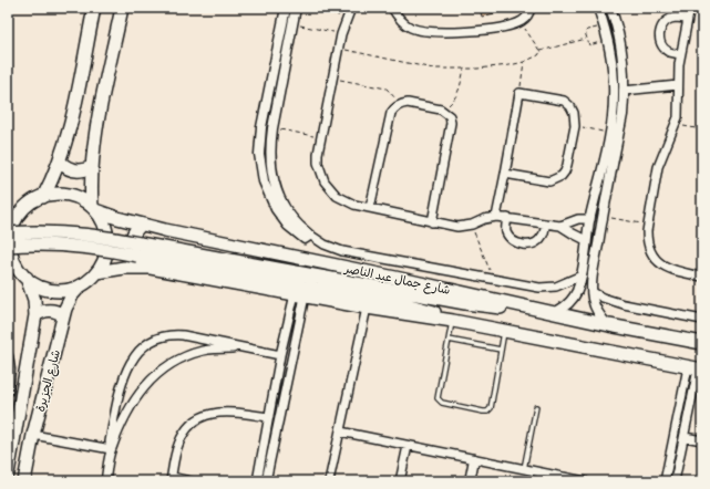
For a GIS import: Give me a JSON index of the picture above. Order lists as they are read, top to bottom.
{
  "streets": {
    "main road": ["شارع جمال عبد الناصر", "شارع الجزيرة"]
  },
  "crossings": [
    ["شارع جمال عبد الناصر", "شارع الجزيرة"]
  ]
}
